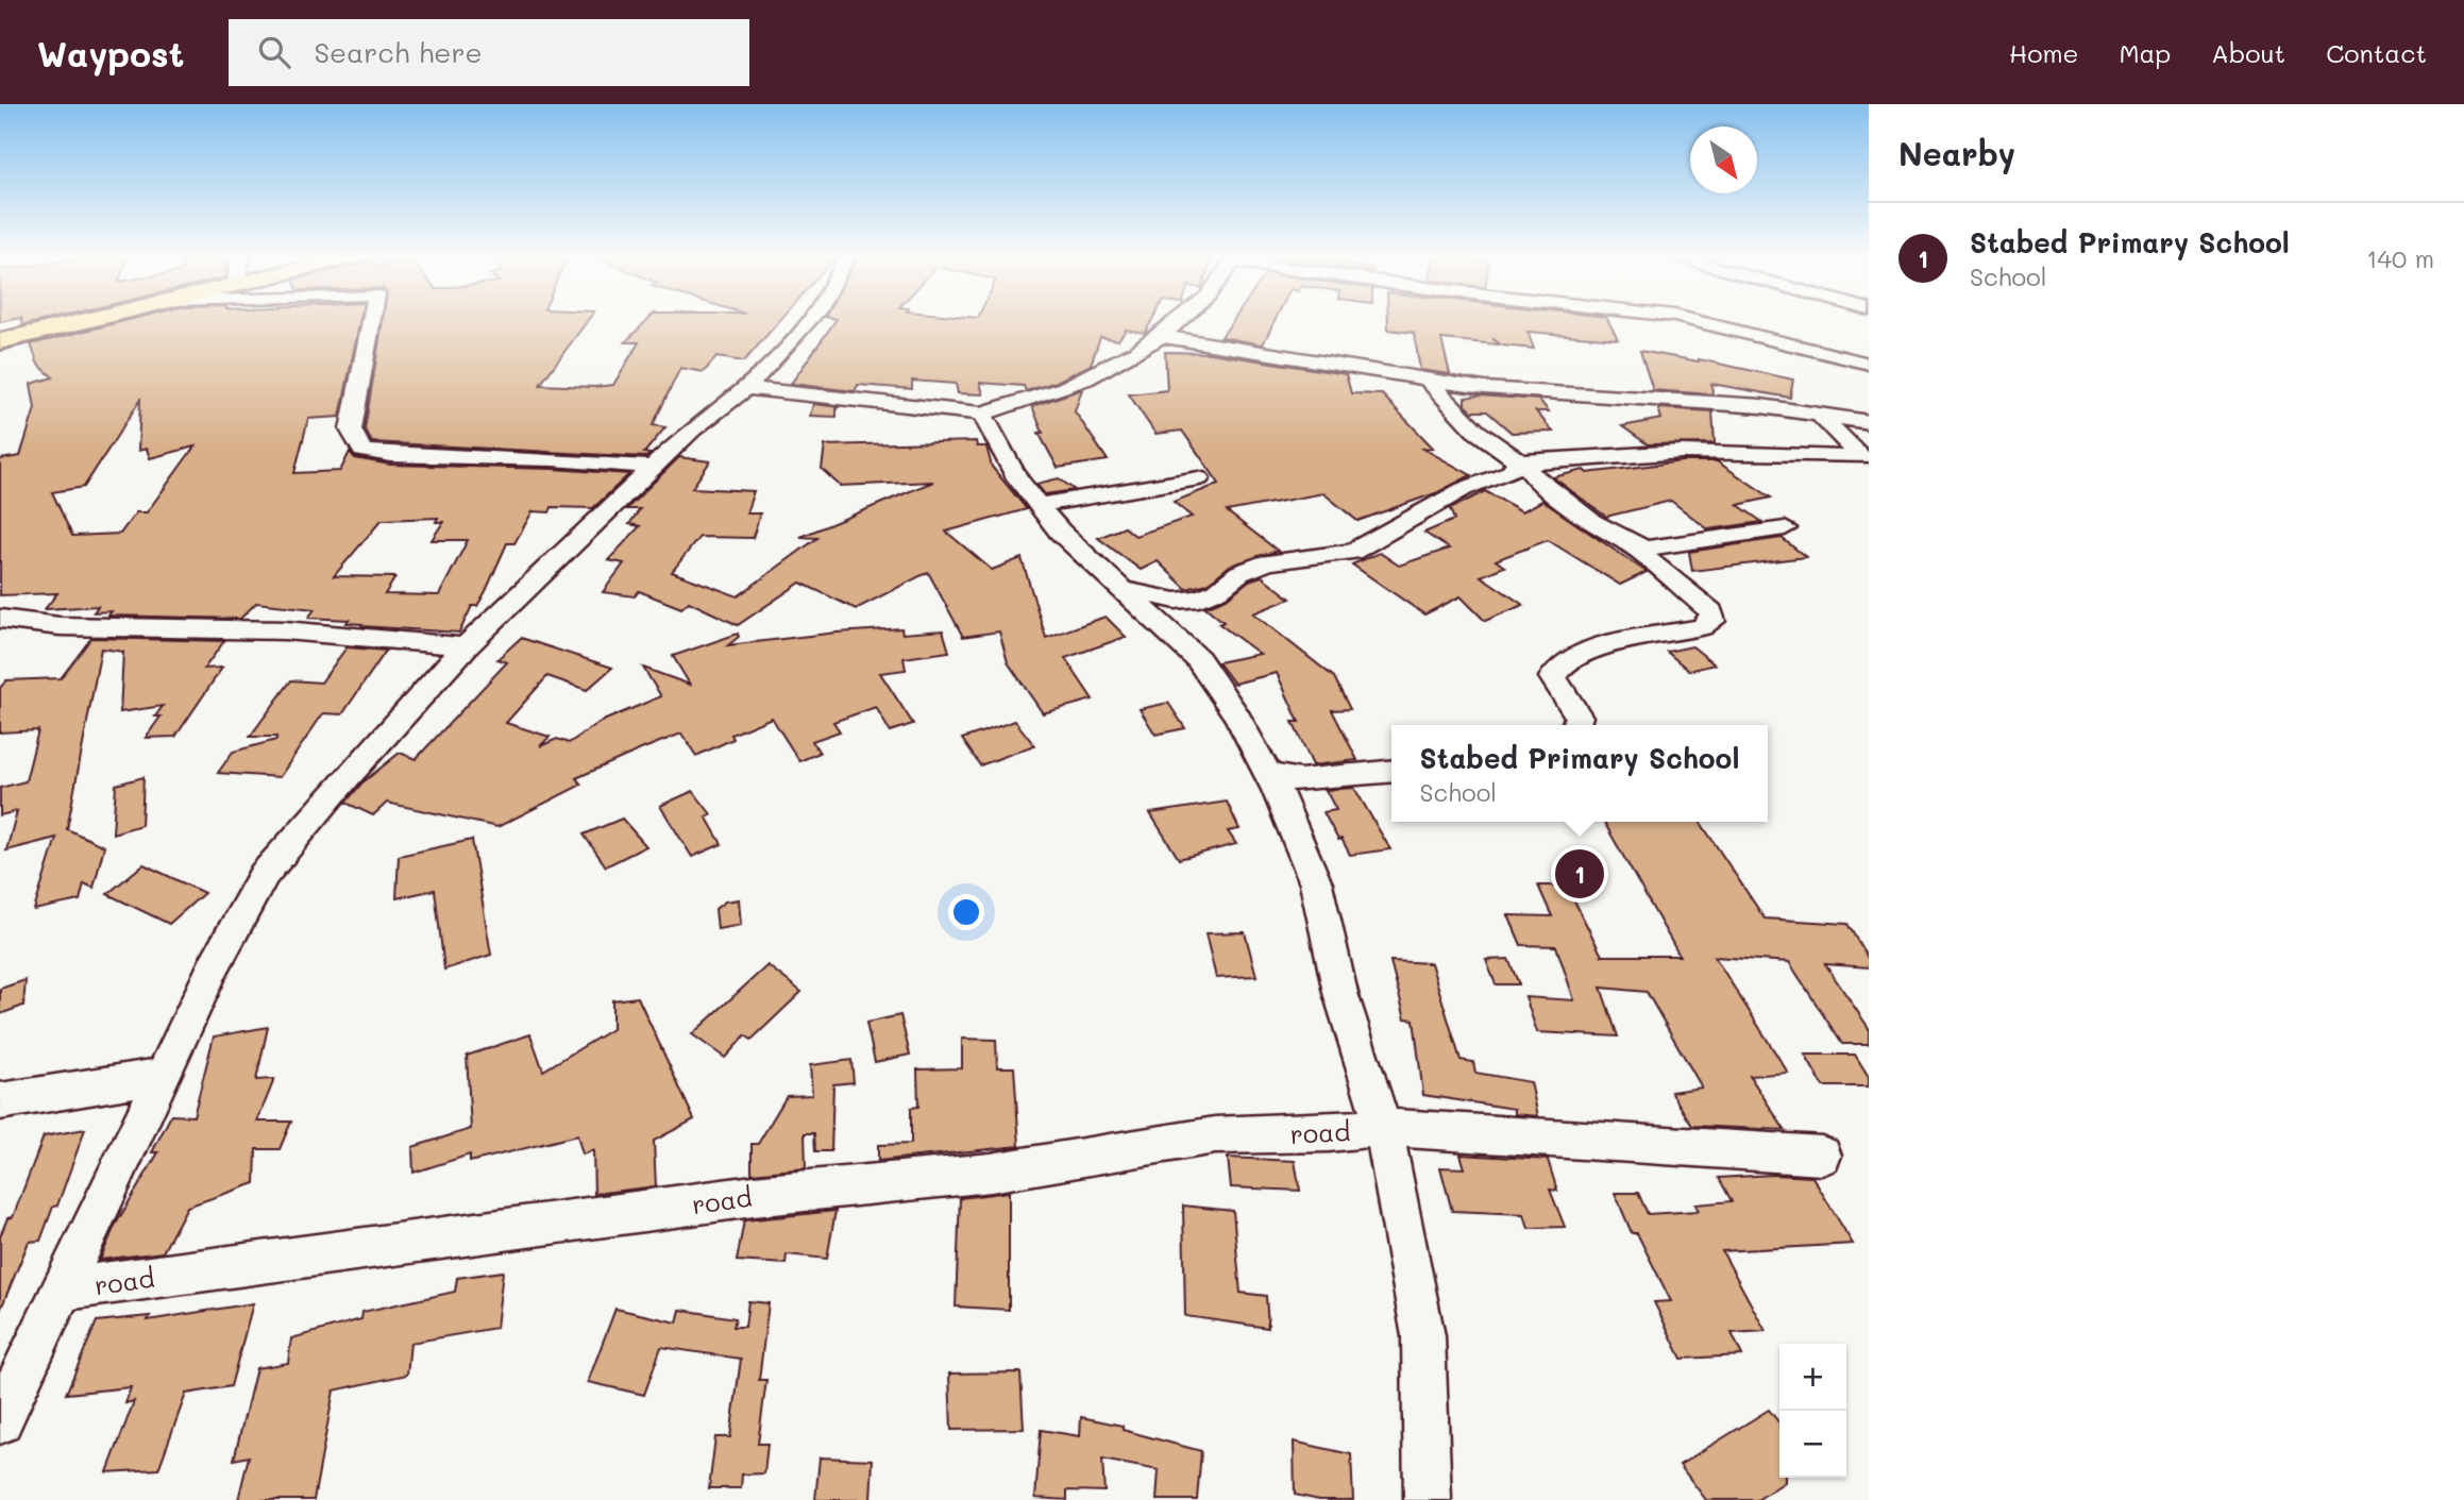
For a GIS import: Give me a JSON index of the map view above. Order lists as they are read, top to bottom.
{
  "streets": {
    "street": ["road"]
  },
  "north": "bottom right",
  "page": {
    "header": "Waypost",
    "search": "Search here",
    "nav": [
      "Home",
      "Map",
      "About",
      "Contact"
    ],
    "heading": "Nearby",
    "list": [
      {
        "mark": "1",
        "name": "Stabed Primary School",
        "note": "School",
        "value": "140 m"
      }
    ],
    "popup": ["Stabed Primary School", "School"],
    "pins": "1",
    "map_buttons": ["+", "−"]
  }
}
